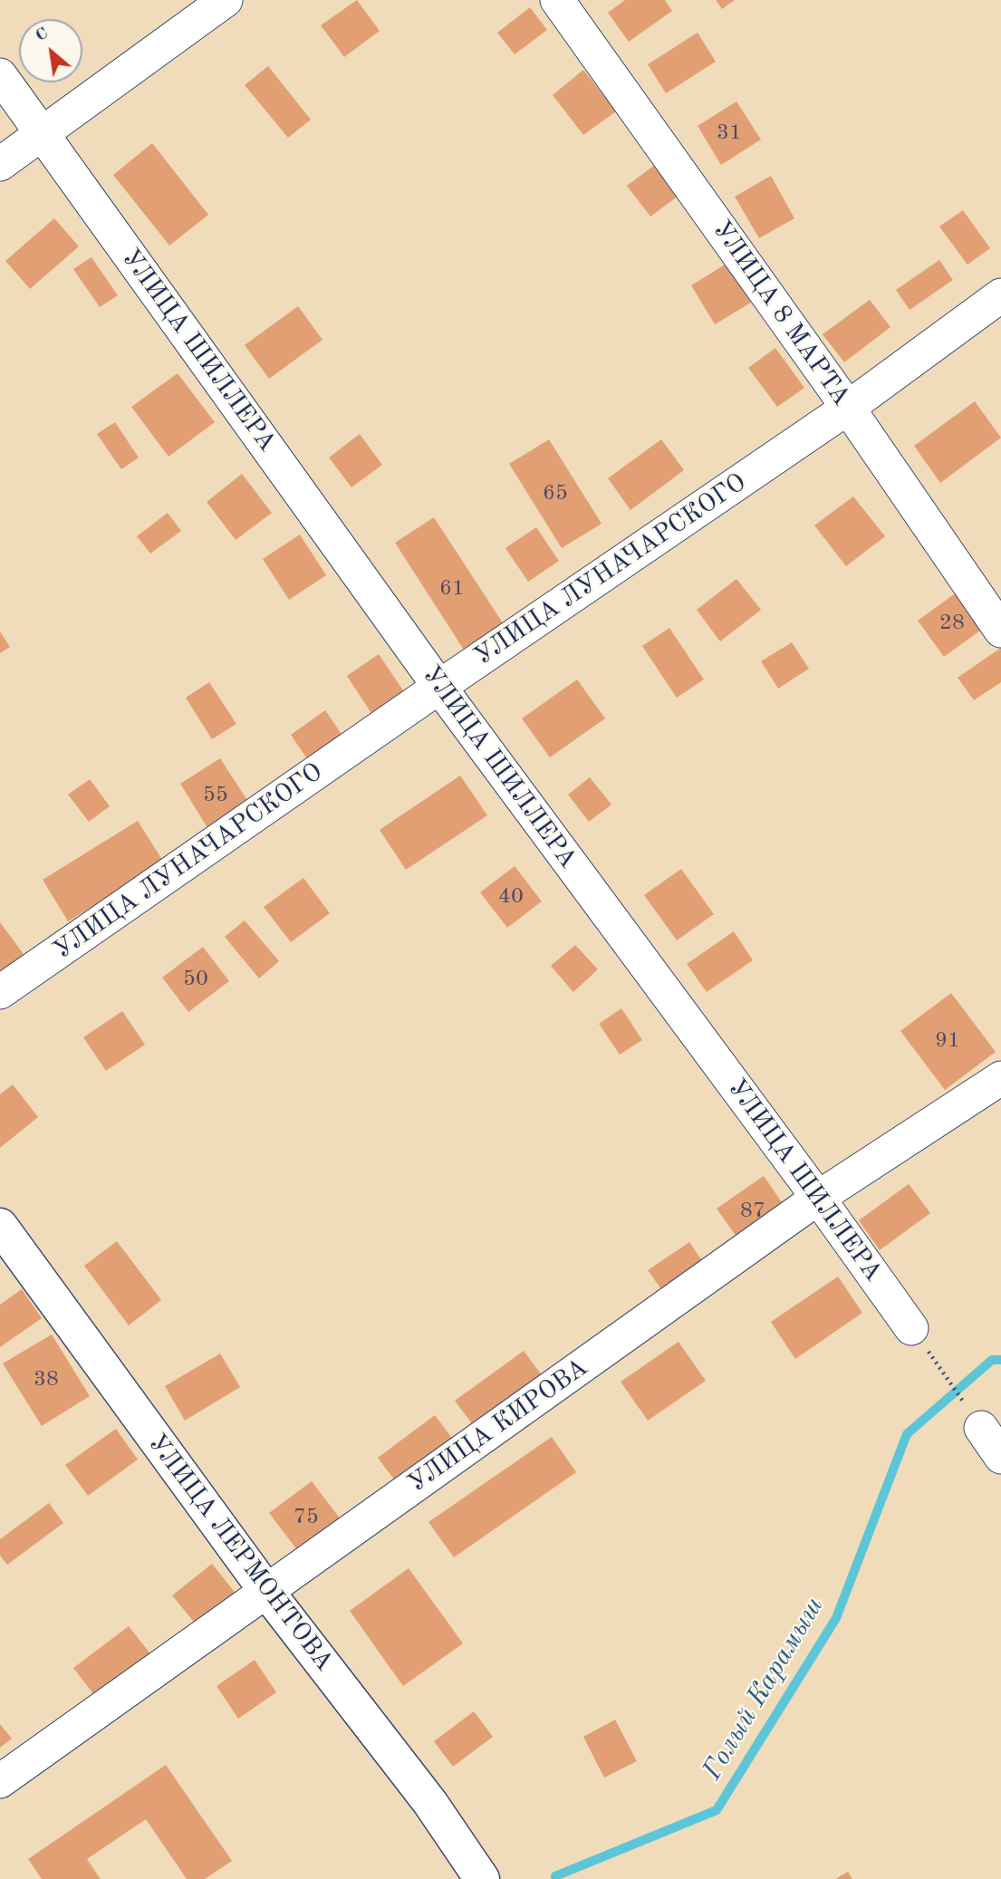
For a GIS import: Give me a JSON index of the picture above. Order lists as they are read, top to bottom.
{
  "streets": {
    "street": [
      "УЛИЦА 8 МАРТА",
      "УЛИЦА ШИЛЛЕРА",
      "УЛИЦА ЛУНАЧАРСКОГО",
      "УЛИЦА КИРОВА",
      "УЛИЦА ЛЕРМОНТОВА"
    ]
  },
  "crossings": [
    ["УЛИЦА 8 МАРТА", "УЛИЦА ЛУНАЧАРСКОГО"],
    ["УЛИЦА ШИЛЛЕРА", "УЛИЦА ЛУНАЧАРСКОГО"],
    ["УЛИЦА ШИЛЛЕРА", "УЛИЦА КИРОВА"],
    ["УЛИЦА КИРОВА", "УЛИЦА ЛЕРМОНТОВА"]
  ],
  "water": ["Голый Карамыш"],
  "house_numbers": [
    "31",
    "65",
    "61",
    "28",
    "55",
    "40",
    "50",
    "91",
    "87",
    "38",
    "75"
  ],
  "north": "top left"
}
